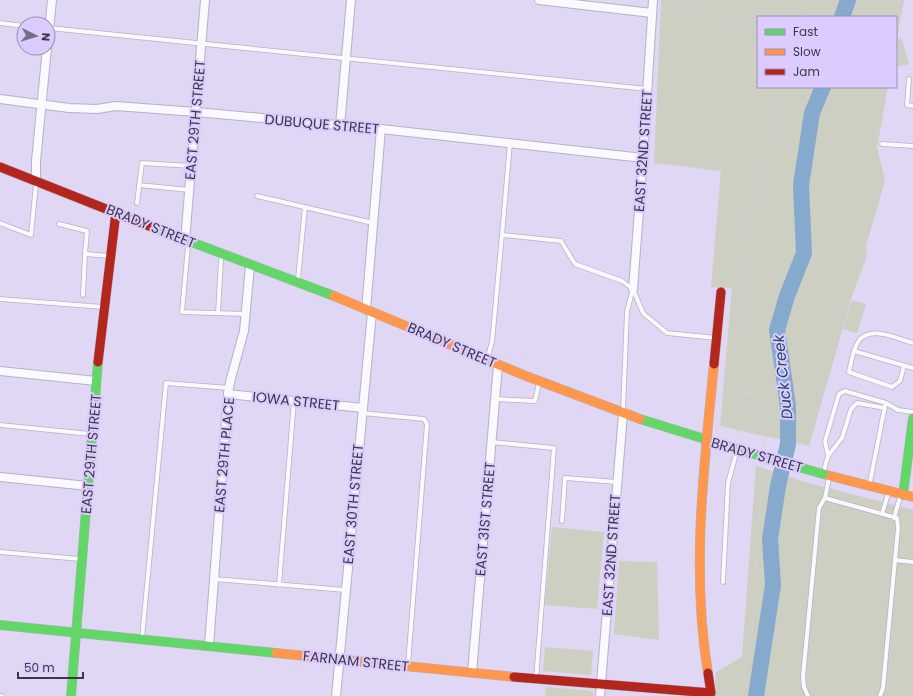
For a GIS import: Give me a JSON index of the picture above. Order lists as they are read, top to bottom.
{
  "streets": {
    "main road": ["EAST 29TH STREET", "BRADY STREET", "FARNAM STREET"],
    "street": [
      "DUBUQUE STREET",
      "EAST 32ND STREET",
      "IOWA STREET",
      "EAST 29TH PLACE",
      "EAST 30TH STREET",
      "EAST 31ST STREET"
    ]
  },
  "crossings": [
    ["EAST 29TH STREET", "DUBUQUE STREET"],
    ["EAST 29TH STREET", "BRADY STREET"],
    ["EAST 29TH STREET", "FARNAM STREET"],
    ["DUBUQUE STREET", "EAST 32ND STREET"],
    ["DUBUQUE STREET", "EAST 30TH STREET"],
    ["EAST 32ND STREET", "BRADY STREET"],
    ["EAST 32ND STREET", "FARNAM STREET"],
    ["BRADY STREET", "EAST 29TH PLACE"],
    ["BRADY STREET", "EAST 30TH STREET"],
    ["BRADY STREET", "EAST 31ST STREET"],
    ["BRADY STREET", "FARNAM STREET"],
    ["IOWA STREET", "EAST 29TH PLACE"],
    ["IOWA STREET", "EAST 30TH STREET"],
    ["EAST 29TH PLACE", "FARNAM STREET"],
    ["EAST 30TH STREET", "FARNAM STREET"],
    ["EAST 31ST STREET", "FARNAM STREET"]
  ],
  "water": ["Duck Creek"],
  "legend": ["Fast", "Slow", "Jam"],
  "scale_bar": "50 m",
  "north": "right"
}
